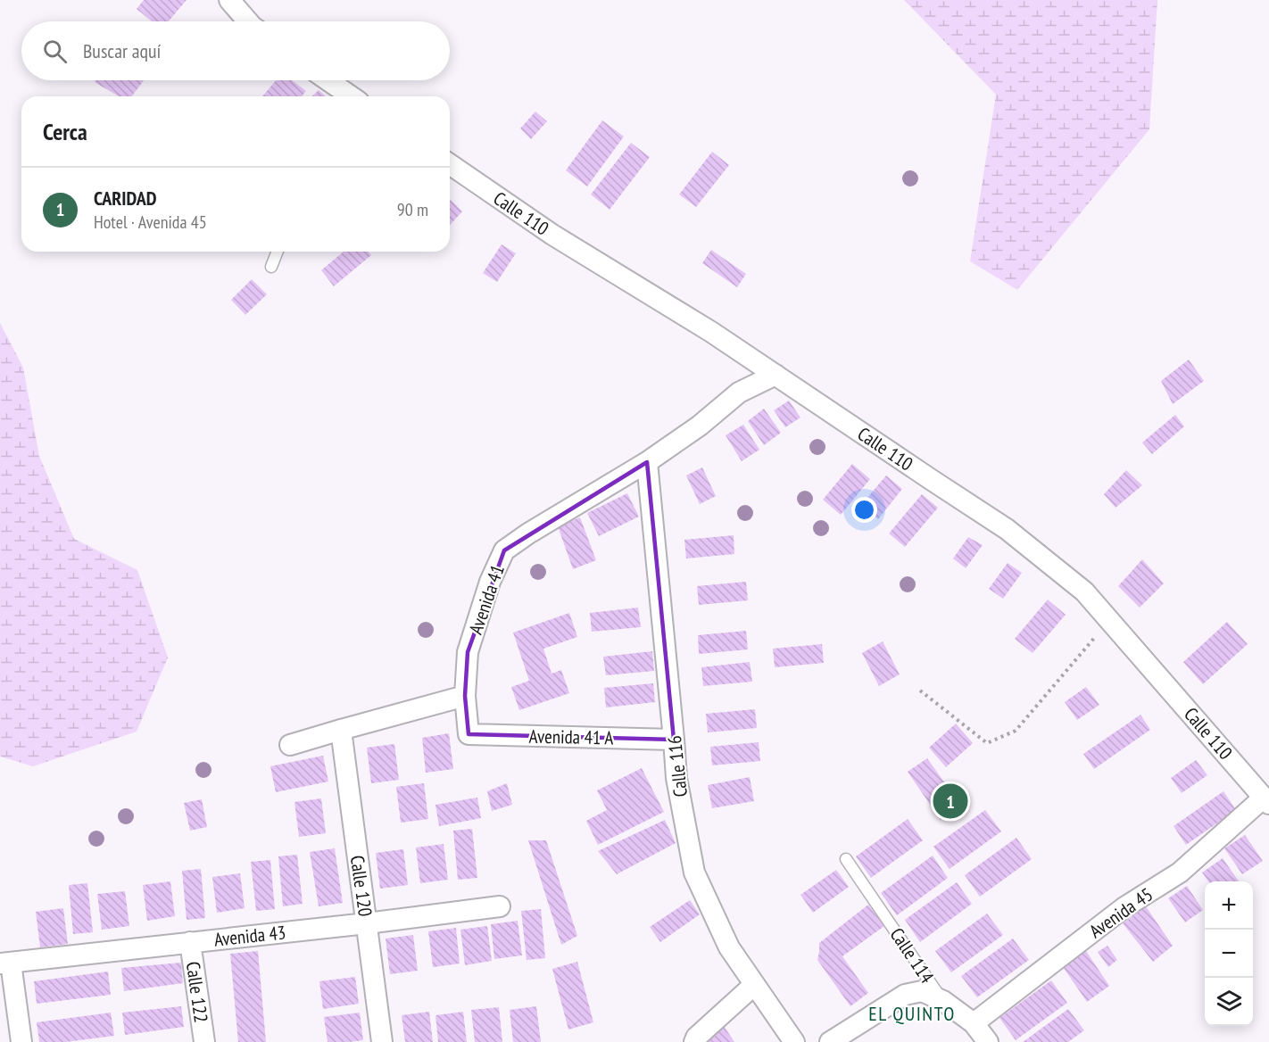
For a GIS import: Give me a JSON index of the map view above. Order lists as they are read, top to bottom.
{
  "streets": {
    "street": [
      "Calle 110",
      "Avenida 41",
      "Avenida 41 A",
      "Calle 116",
      "Calle 120",
      "Avenida 45",
      "Avenida 43",
      "Calle 114",
      "Calle 122"
    ]
  },
  "crossings": [
    ["Calle 110", "Avenida 41"],
    ["Calle 110", "Avenida 45"],
    ["Avenida 41", "Avenida 41 A"],
    ["Avenida 41", "Calle 116"],
    ["Avenida 41 A", "Calle 116"],
    ["Calle 120", "Avenida 43"],
    ["Avenida 45", "Calle 114"],
    ["Avenida 43", "Calle 122"]
  ],
  "districts": ["EL QUINTO"],
  "page": {
    "search": "Buscar aquí",
    "heading": "Cerca",
    "list": [
      {
        "mark": "1",
        "name": "CARIDAD",
        "note": "Hotel · Avenida 45",
        "value": "90 m"
      }
    ],
    "pins": "1",
    "map_buttons": ["+", "−"]
  }
}
